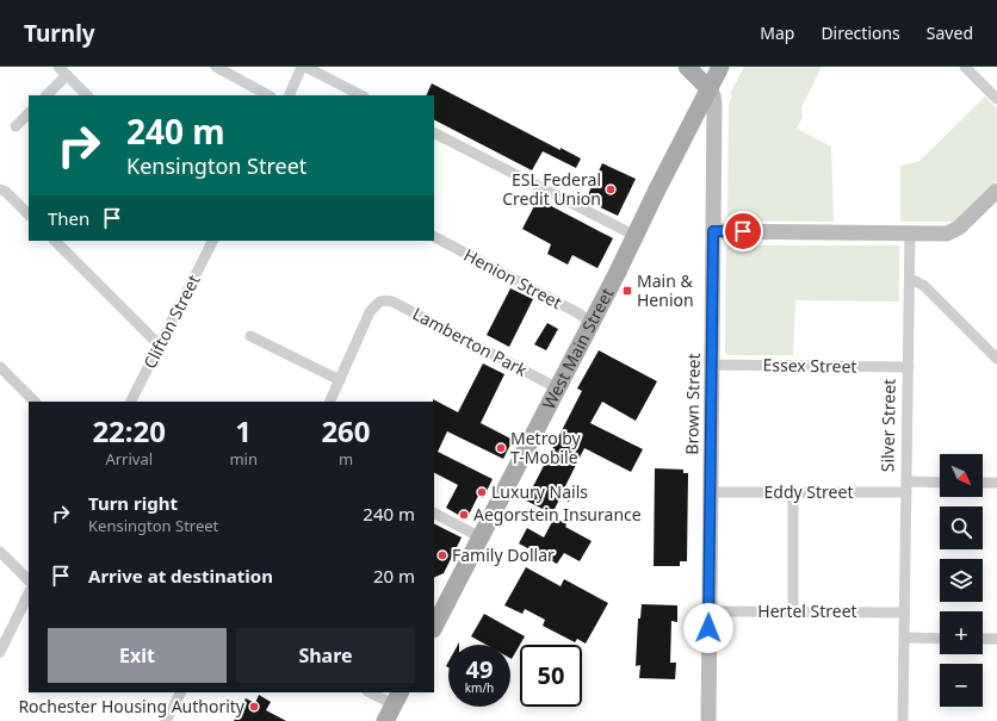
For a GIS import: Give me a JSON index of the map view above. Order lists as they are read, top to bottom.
{
  "streets": {
    "main road": ["West Main Street", "Brown Street"],
    "street": [
      "Henion Street",
      "Clifton Street",
      "Lamberton Park",
      "Essex Street",
      "Silver Street",
      "Eddy Street",
      "Hertel Street"
    ]
  },
  "crossings": [
    ["Henion Street", "West Main Street"],
    ["Lamberton Park", "West Main Street"],
    ["West Main Street", "Brown Street"],
    ["Essex Street", "Brown Street"],
    ["Essex Street", "Silver Street"],
    ["Brown Street", "Eddy Street"],
    ["Brown Street", "Hertel Street"],
    ["Silver Street", "Eddy Street"],
    ["Silver Street", "Hertel Street"]
  ],
  "places": {
    "other": [
      "ESL Federal Credit Union",
      "Metro by T-Mobile",
      "Luxury Nails",
      "Aegorstein Insurance",
      "Family Dollar",
      "Rochester Housing Authority"
    ],
    "transit": ["Main & Henion"]
  },
  "north": "bottom right",
  "page": {
    "header": "Turnly",
    "nav": ["Map", "Directions", "Saved"],
    "turn": ["240 m", "Kensington Street"],
    "then": "Then",
    "eta": [
      "22:20",
      "Arrival",
      "1",
      "min",
      "260",
      "m"
    ],
    "map_buttons": ["+", "−"],
    "list": [
      {
        "name": "Turn right",
        "note": "Kensington Street",
        "value": "240 m"
      },
      {
        "name": "Arrive at destination",
        "value": "20 m"
      }
    ],
    "buttons": ["Exit", "Share"],
    "speed": "49 km/h",
    "limit": "50"
  }
}
